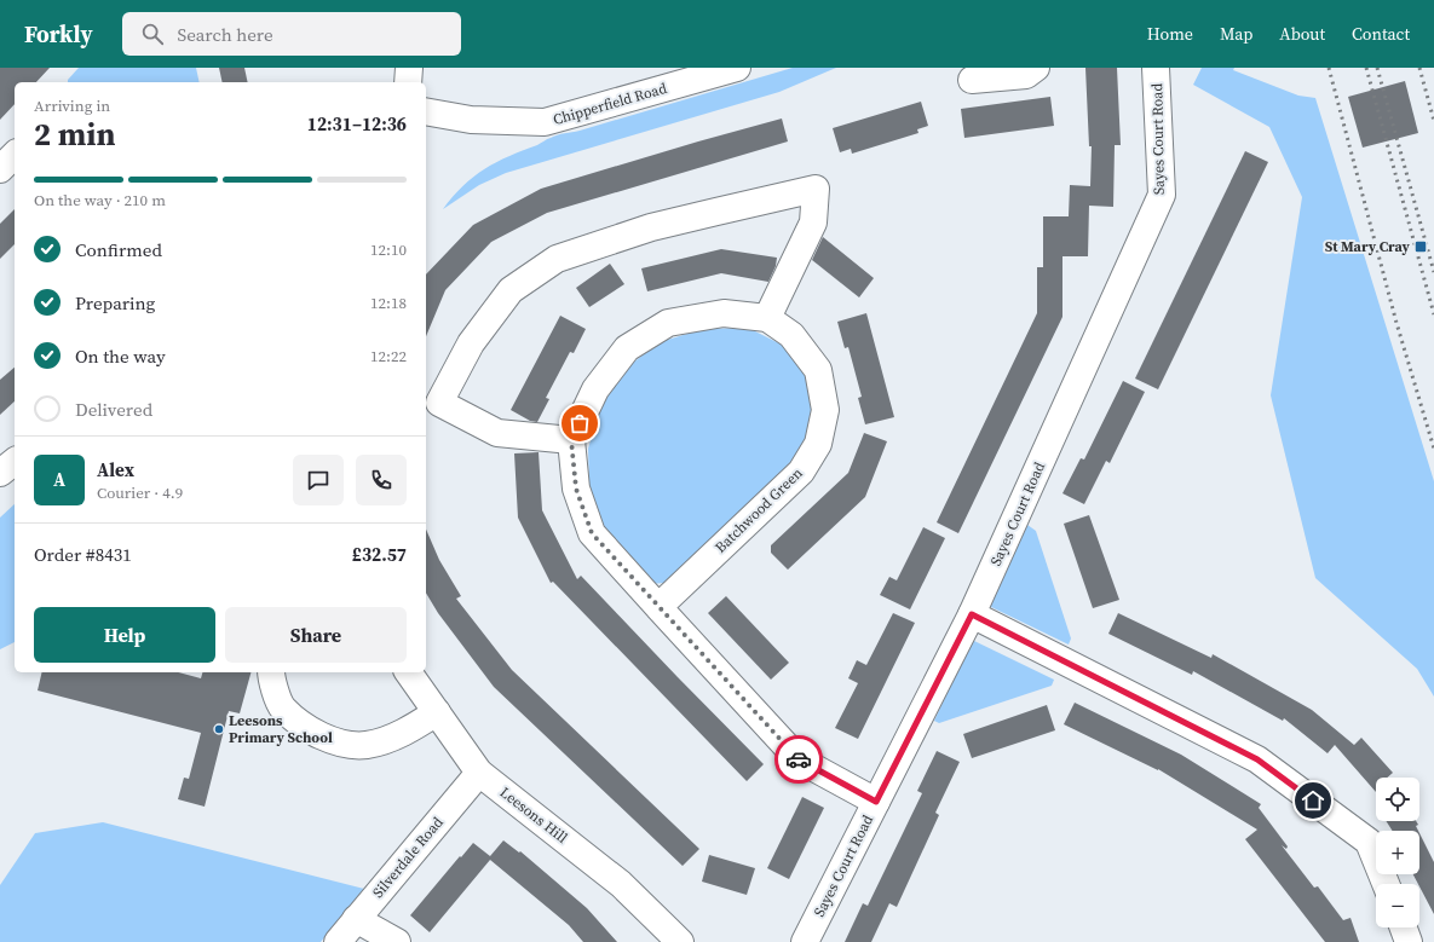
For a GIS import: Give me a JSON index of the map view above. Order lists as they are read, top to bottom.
{
  "streets": {
    "street": [
      "Chipperfield Road",
      "Sayes Court Road",
      "Batchwood Green",
      "Leesons Hill",
      "Silverdale Road"
    ]
  },
  "crossings": [
    ["Leesons Hill", "Silverdale Road"]
  ],
  "places": {
    "transit": ["St Mary Cray"],
    "other": ["Leesons Primary School"]
  },
  "page": {
    "header": "Forkly",
    "search": "Search here",
    "nav": [
      "Home",
      "Map",
      "About",
      "Contact"
    ],
    "heading": ["2 min", "Arriving in", "12:31–12:36"],
    "panel": [
      "Alex",
      "Courier · 4.9",
      "Order #8431",
      "£32.57"
    ],
    "bar": "On the way · 210 m",
    "list": [
      ["Confirmed", "12:10"],
      ["Preparing", "12:18"],
      ["On the way", "12:22"],
      "Delivered"
    ],
    "round": "A",
    "buttons": ["Help", "Share"],
    "map_buttons": ["+", "−"]
  }
}
